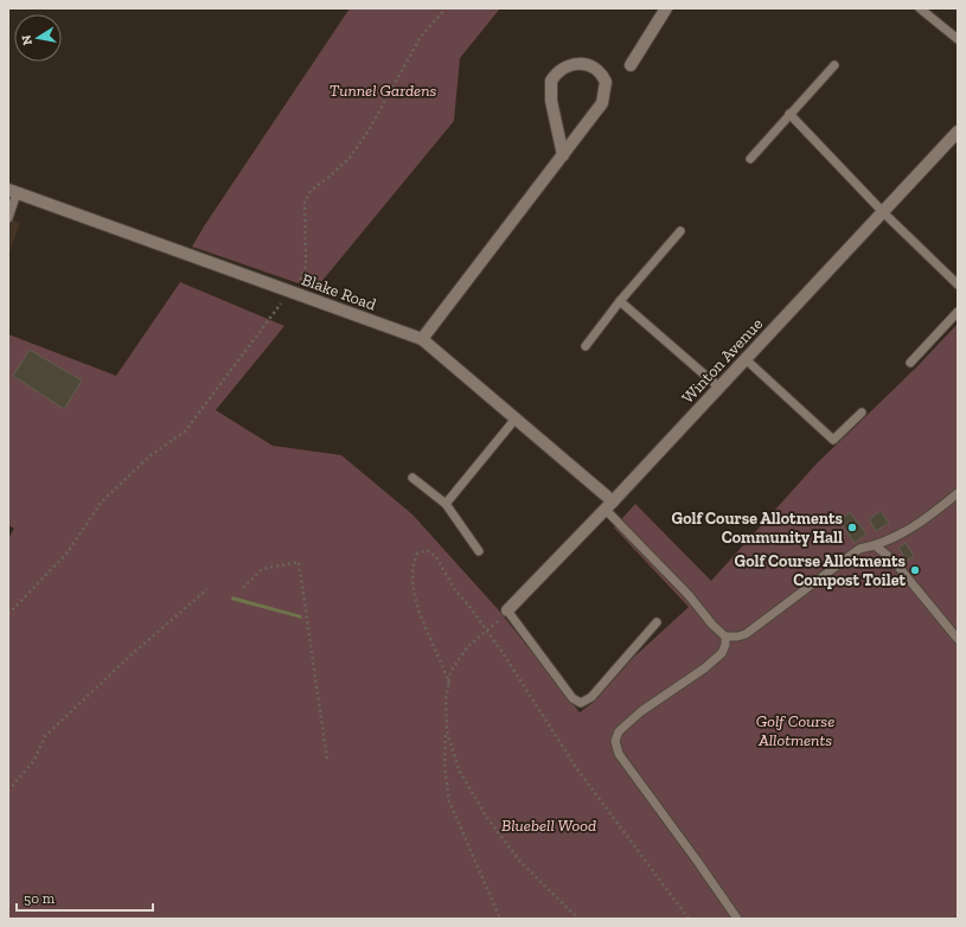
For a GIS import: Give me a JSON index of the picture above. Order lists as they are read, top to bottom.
{
  "streets": {
    "street": ["Blake Road", "Winton Avenue"]
  },
  "crossings": [
    ["Blake Road", "Winton Avenue"]
  ],
  "parks": ["Tunnel Gardens", "Golf Course Allotments", "Bluebell Wood"],
  "places": ["Golf Course Allotments Community Hall", "Golf Course Allotments Compost Toilet"],
  "scale_bar": "50 m",
  "north": "left"
}
